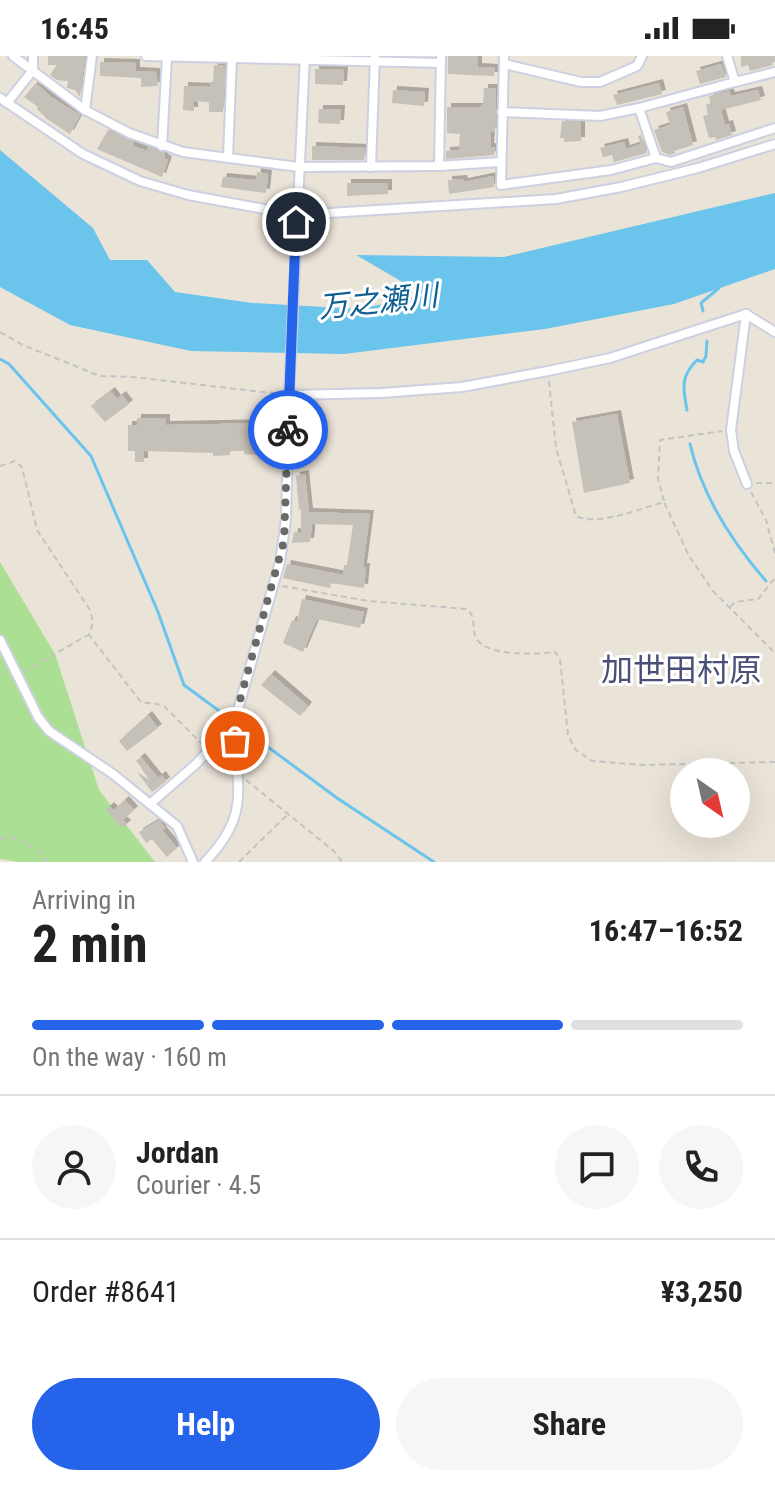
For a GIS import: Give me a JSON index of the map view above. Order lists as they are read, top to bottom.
{
  "districts": ["加世田村原"],
  "water": ["万之瀬川"],
  "north": "bottom right",
  "page": {
    "status": "16:45",
    "heading": ["2 min", "Arriving in", "16:47–16:52"],
    "panel": [
      "Jordan",
      "Courier · 4.5",
      "Order #8641",
      "¥3,250"
    ],
    "bar": "On the way · 160 m",
    "buttons": ["Help", "Share"]
  }
}
